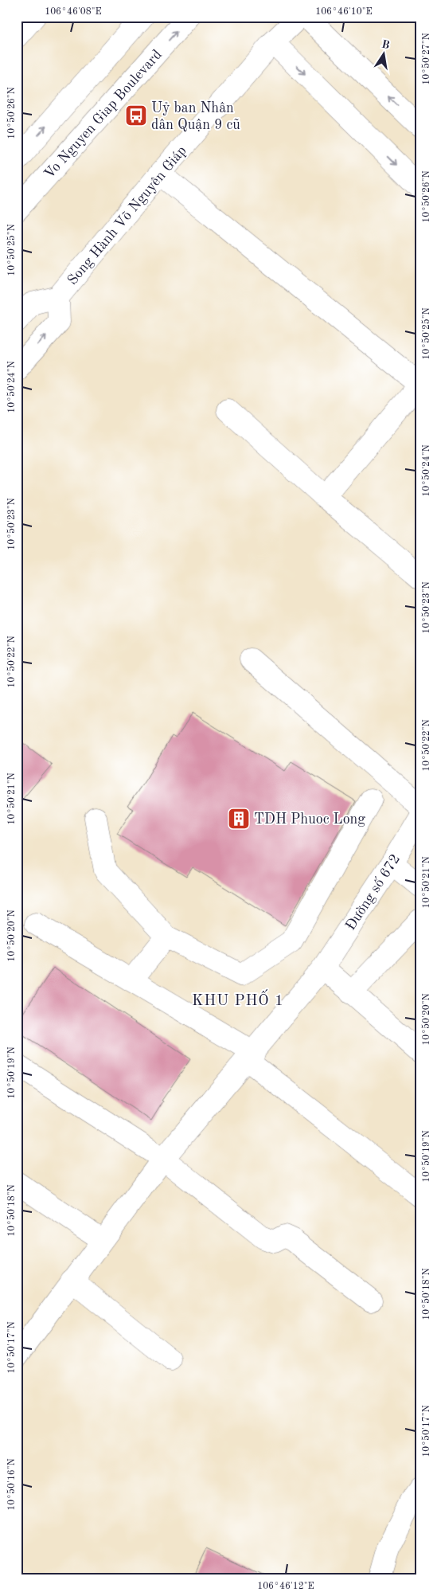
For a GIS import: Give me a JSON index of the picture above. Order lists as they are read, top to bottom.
{
  "streets": {
    "main road": ["Vo Nguyen Giap Boulevard", "Song Hành Võ Nguyên Giáp", "Đường số 672"]
  },
  "districts": ["KHU PHỐ 1"],
  "places": {
    "bus stop": ["Uỷ ban Nhân dân Quận 9 cũ"],
    "building": ["TDH Phuoc Long"]
  },
  "north": "top",
  "coordinates": [
    "106°46'08\"E",
    "106°46'10\"E",
    "10°50'27\"N",
    "10°50'26\"N",
    "10°50'25\"N",
    "10°50'24\"N",
    "10°50'23\"N",
    "10°50'22\"N",
    "10°50'21\"N",
    "10°50'20\"N",
    "10°50'19\"N",
    "10°50'18\"N",
    "10°50'17\"N",
    "10°50'16\"N",
    "106°46'12\"E"
  ]
}
